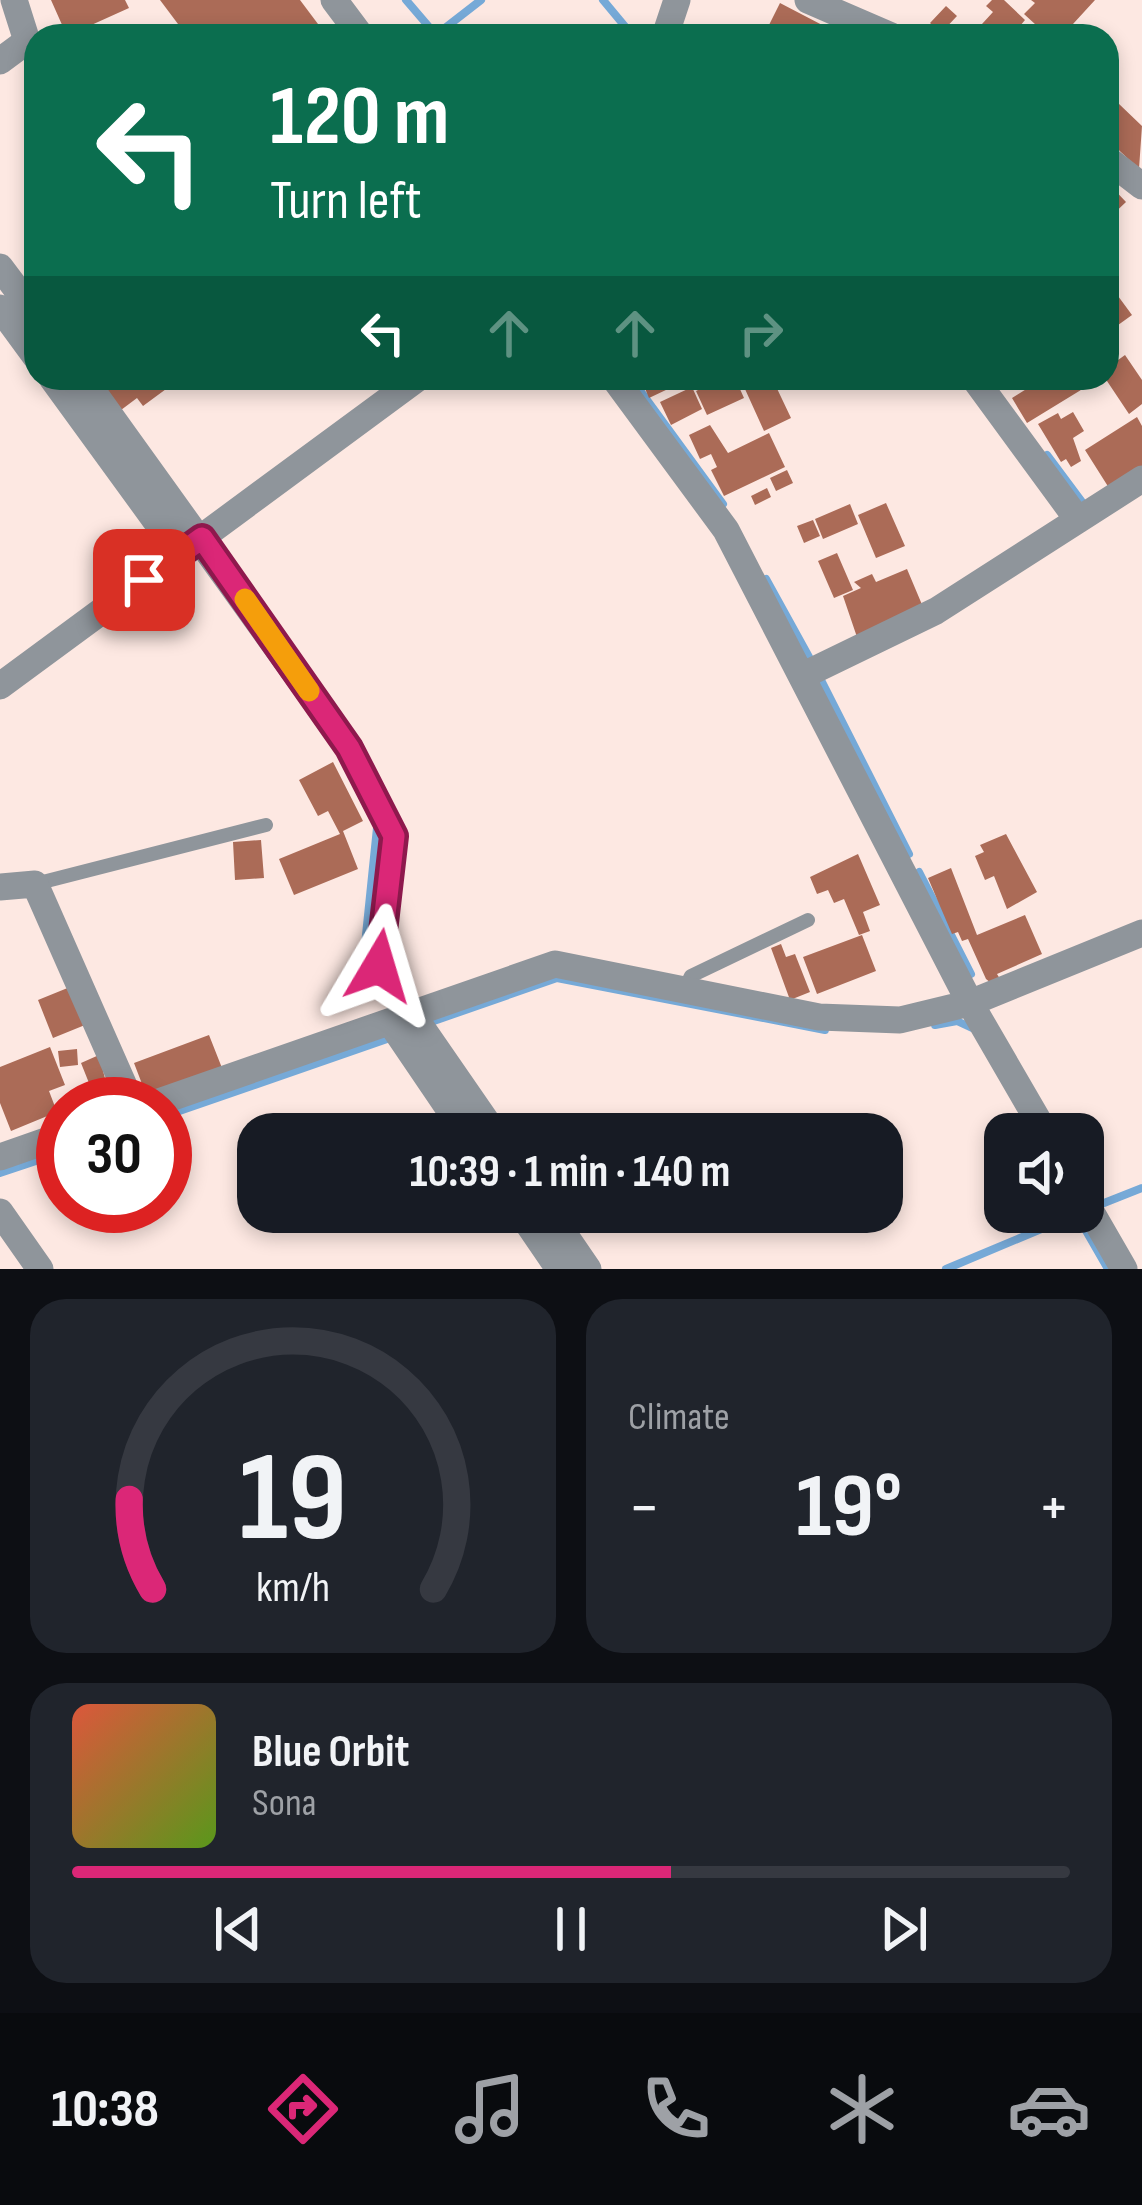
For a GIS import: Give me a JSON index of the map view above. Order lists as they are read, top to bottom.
{
  "page": {
    "turn": ["120 m", "Turn left"],
    "limit": "30",
    "trip": "10:39 · 1 min · 140 m",
    "tile": "Climate",
    "heat": ["−", "19°", "+"],
    "song": ["Blue Orbit", "Sona"],
    "tabs": "10:38",
    "gauge": ["19", "km/h"]
  }
}
